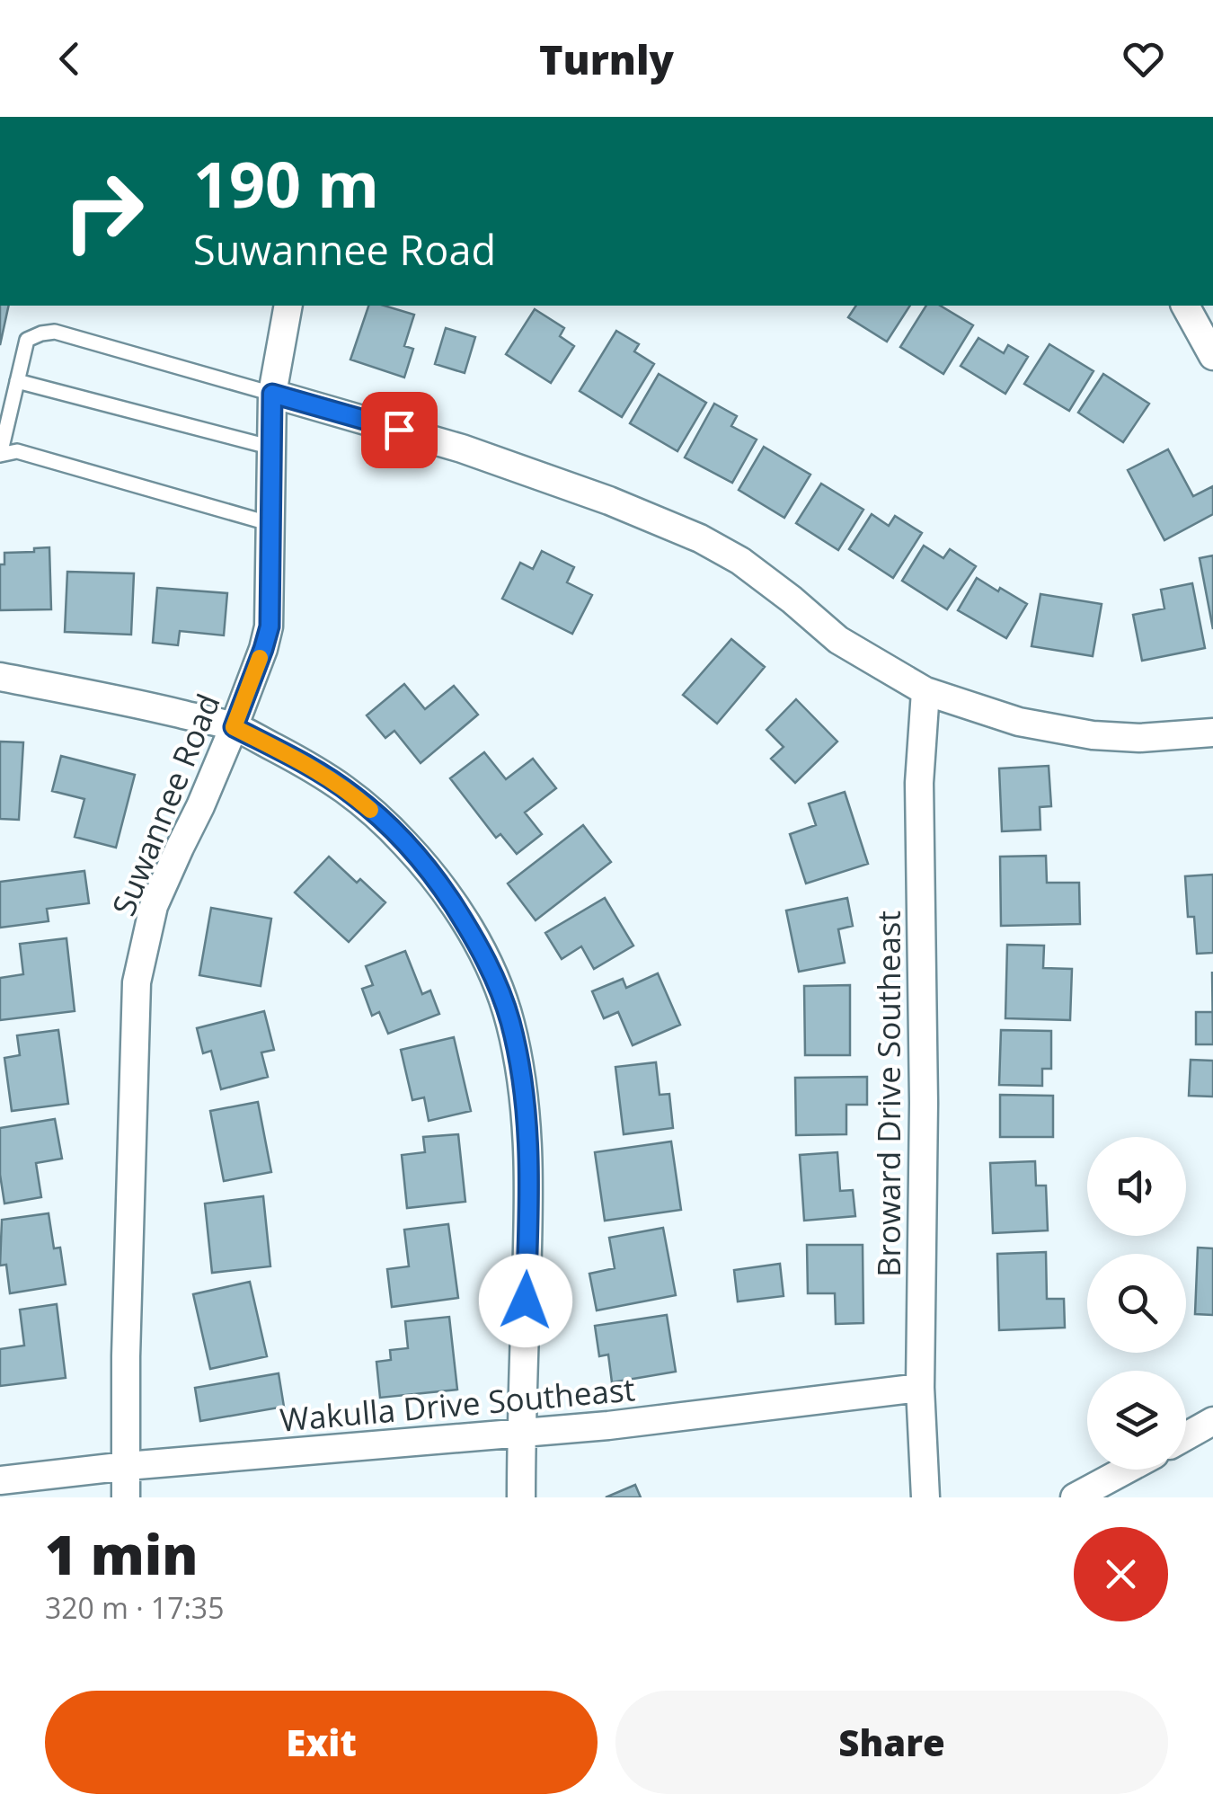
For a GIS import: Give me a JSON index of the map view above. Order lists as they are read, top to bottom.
{
  "streets": {
    "street": ["Suwannee Road", "Broward Drive Southeast", "Wakulla Drive Southeast"]
  },
  "crossings": [
    ["Suwannee Road", "Wakulla Drive Southeast"],
    ["Broward Drive Southeast", "Wakulla Drive Southeast"]
  ],
  "page": {
    "header": "Turnly",
    "turn": ["190 m", "Suwannee Road"],
    "heading": ["1 min", "320 m · 17:35"],
    "buttons": ["Exit", "Share"]
  }
}
